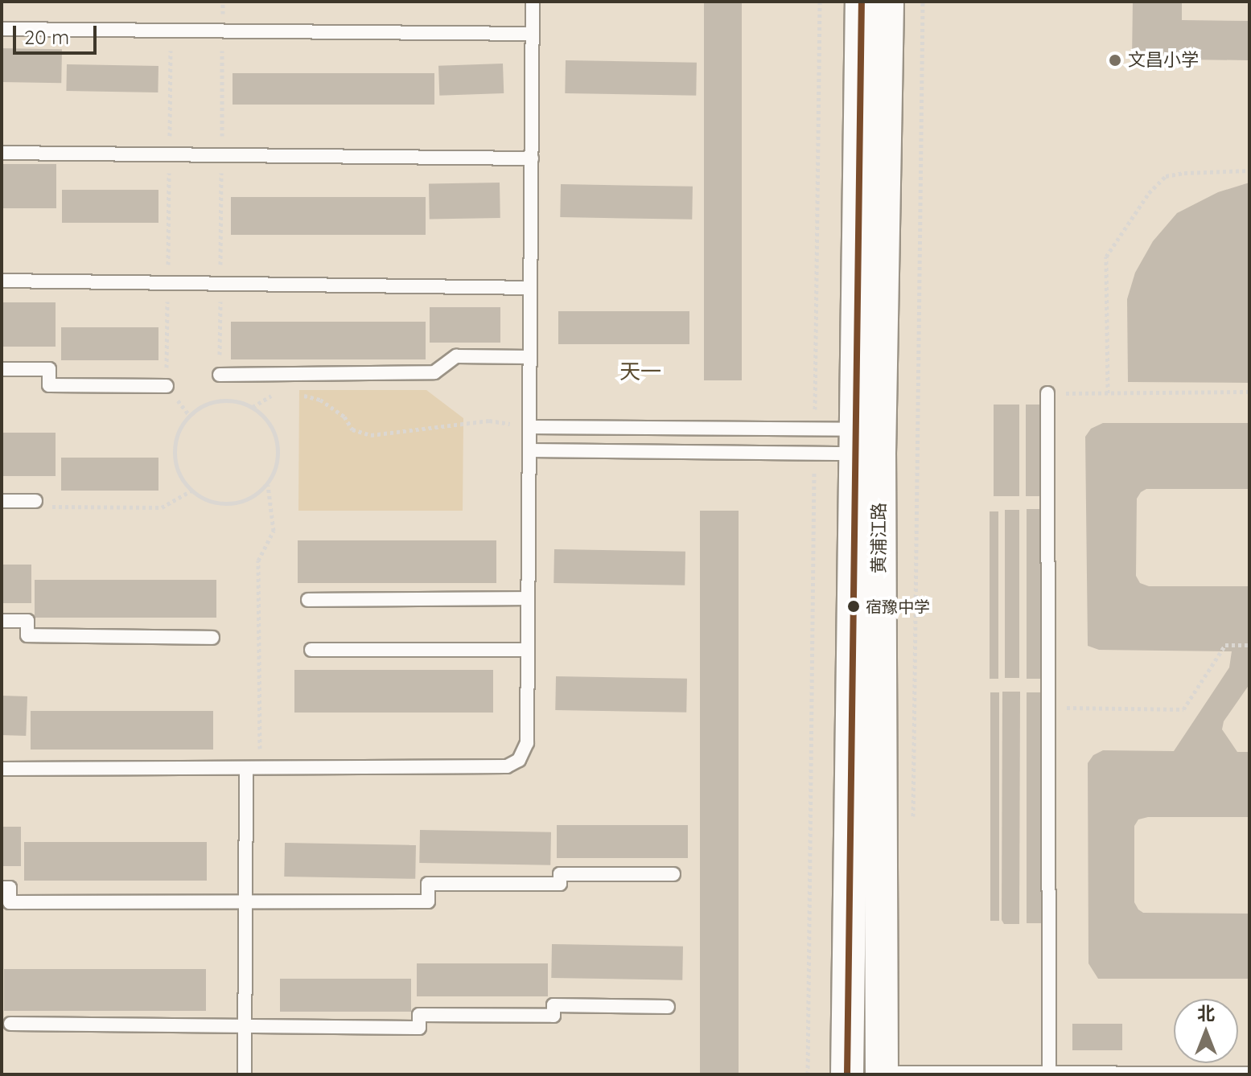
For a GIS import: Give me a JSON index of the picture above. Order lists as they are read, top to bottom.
{
  "streets": {
    "street": ["黄浦江路"]
  },
  "districts": ["天一"],
  "places": ["文昌小学", "宿豫中学"],
  "scale_bar": "20 m",
  "north": "top"
}
